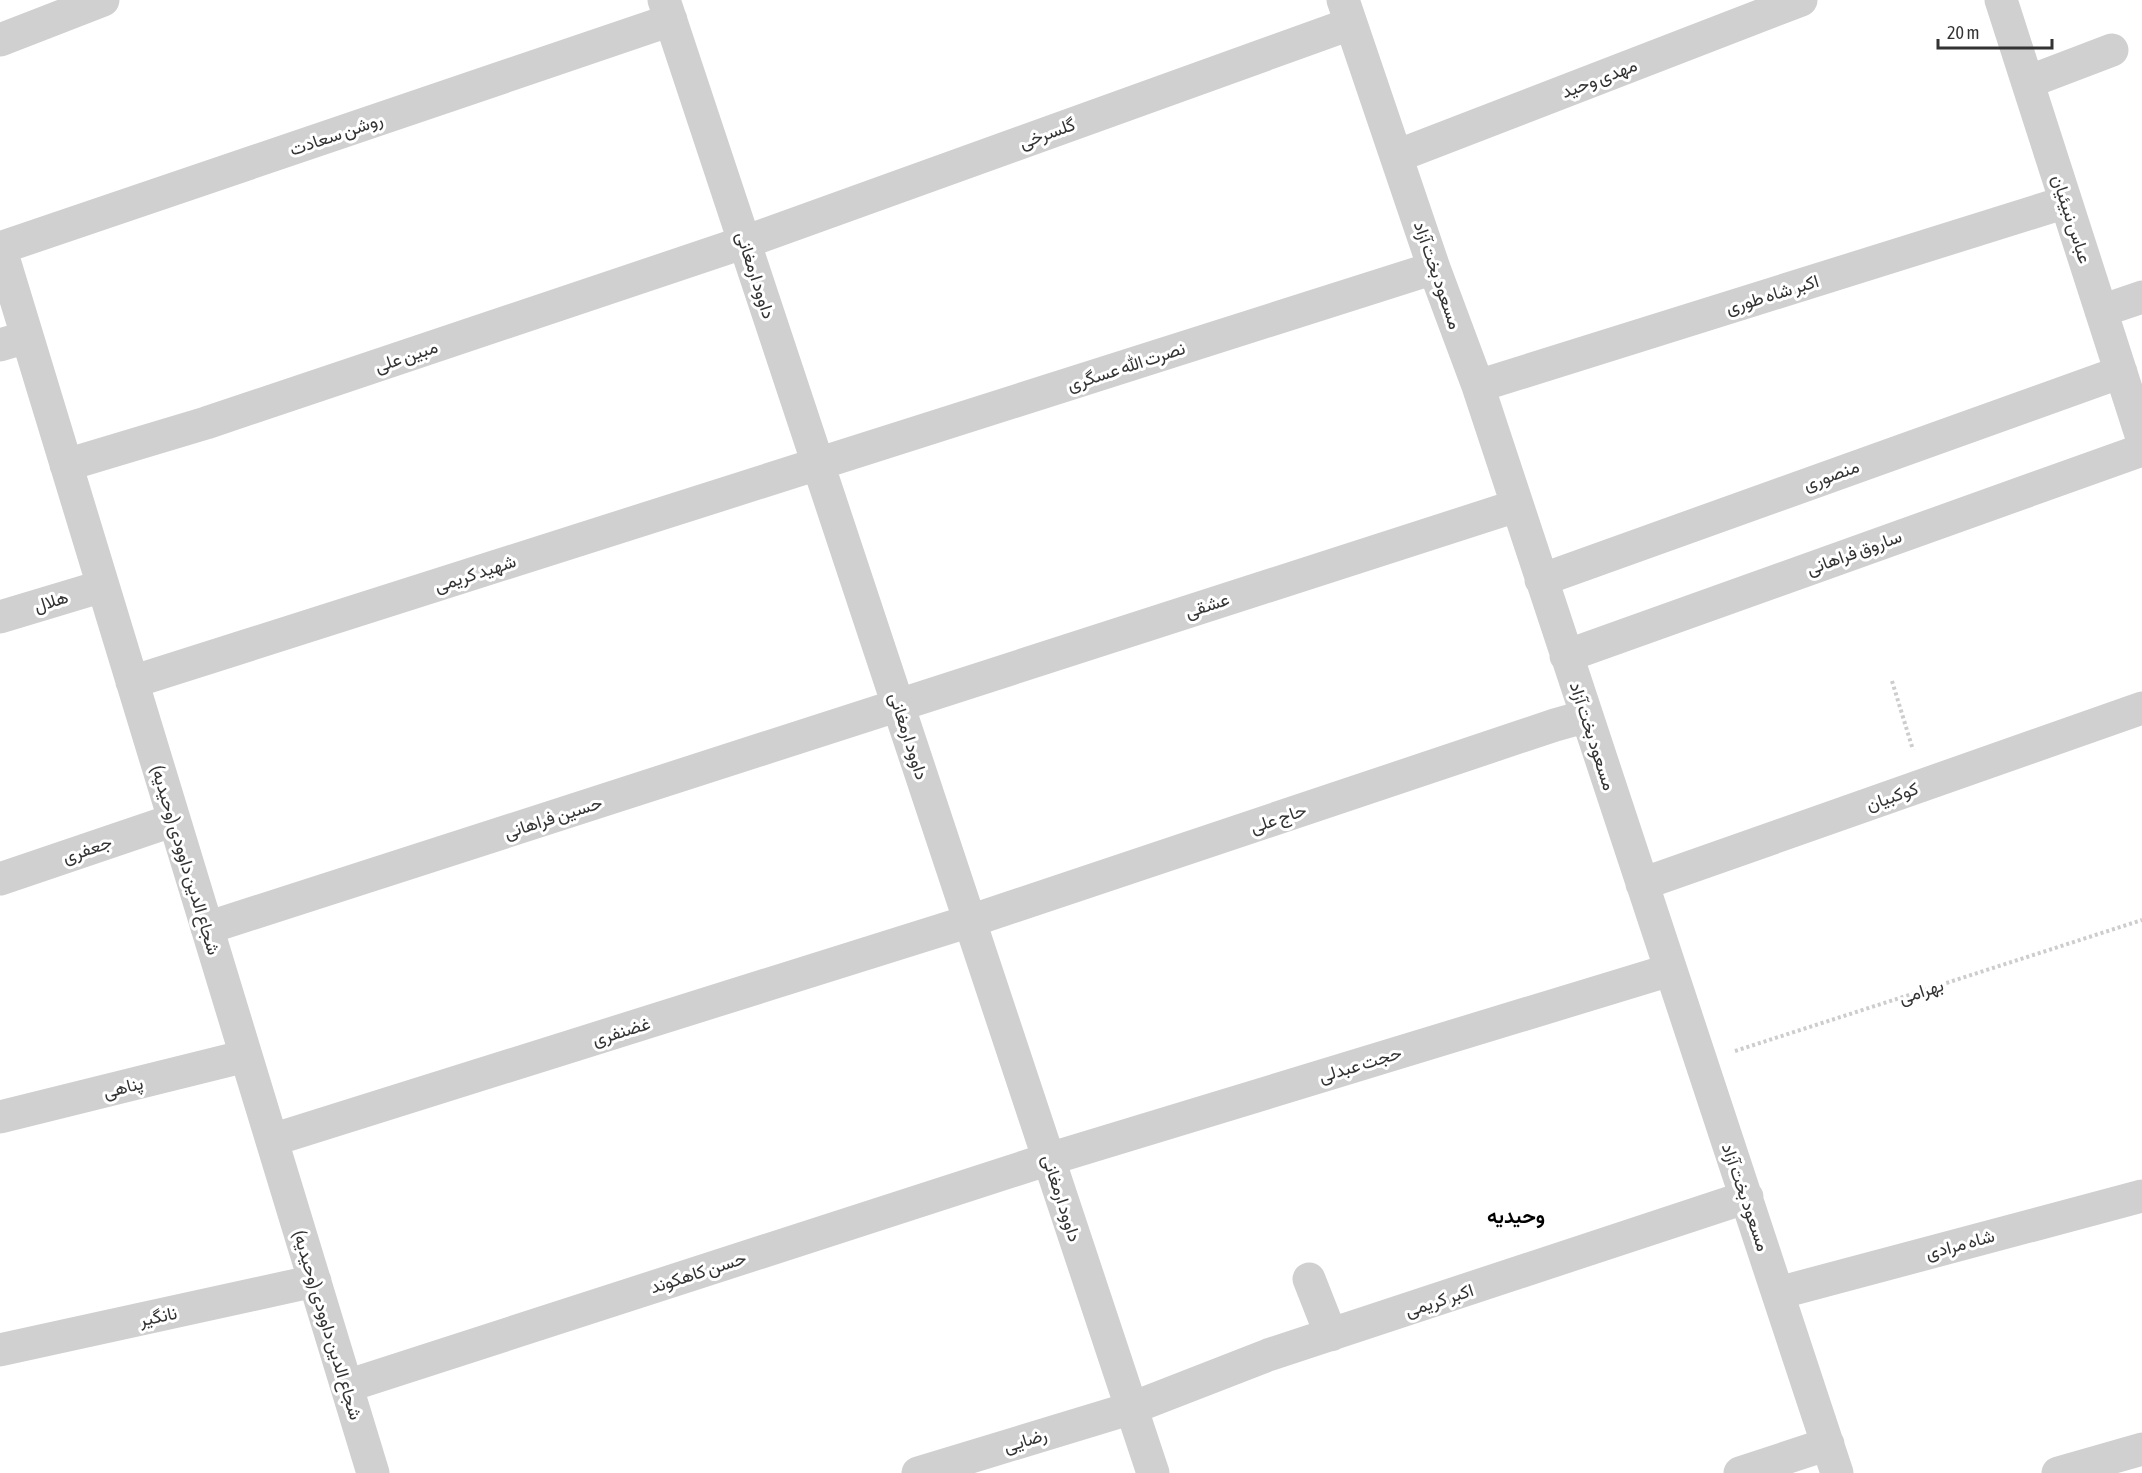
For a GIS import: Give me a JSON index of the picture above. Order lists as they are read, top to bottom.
{
  "streets": {
    "street": [
      "مهدی وحید",
      "گلسرخی",
      "روشن سعادت",
      "عباس نبیئیان",
      "داوود ارمغانی",
      "مسعود بخت آزاد",
      "اکبر شاه طوری",
      "مبین علی",
      "نصرت الله عسگری",
      "منصوری",
      "ساروق فراهانی",
      "شهید کریمی",
      "هلال",
      "عشقی",
      "کوکبیان",
      "حسین فراهانی",
      "حاج علی",
      "جعفری",
      "شجاع الدین داوودی (وحیدیه)",
      "غضنفری",
      "حجت عبدلی",
      "پناهی",
      "شاه مرادی",
      "حسن کاهکوند",
      "اکبر کریمی",
      "نانگیر",
      "رضایی"
    ],
    "path": ["بهرامی"]
  },
  "crossings": [
    ["مهدی وحید", "مسعود بخت آزاد"],
    ["گلسرخی", "داوود ارمغانی"],
    ["گلسرخی", "مسعود بخت آزاد"],
    ["گلسرخی", "مبین علی"],
    ["روشن سعادت", "داوود ارمغانی"],
    ["روشن سعادت", "شجاع الدین داوودی (وحیدیه)"],
    ["عباس نبیئیان", "اکبر شاه طوری"],
    ["عباس نبیئیان", "منصوری"],
    ["داوود ارمغانی", "مبین علی"],
    ["داوود ارمغانی", "نصرت الله عسگری"],
    ["داوود ارمغانی", "شهید کریمی"],
    ["داوود ارمغانی", "عشقی"],
    ["داوود ارمغانی", "حسین فراهانی"],
    ["داوود ارمغانی", "حاج علی"],
    ["داوود ارمغانی", "غضنفری"],
    ["داوود ارمغانی", "حجت عبدلی"],
    ["داوود ارمغانی", "حسن کاهکوند"],
    ["داوود ارمغانی", "اکبر کریمی"],
    ["داوود ارمغانی", "رضایی"],
    ["مسعود بخت آزاد", "اکبر شاه طوری"],
    ["مسعود بخت آزاد", "نصرت الله عسگری"],
    ["مسعود بخت آزاد", "منصوری"],
    ["مسعود بخت آزاد", "ساروق فراهانی"],
    ["مسعود بخت آزاد", "عشقی"],
    ["مسعود بخت آزاد", "کوکبیان"],
    ["مسعود بخت آزاد", "حاج علی"],
    ["مسعود بخت آزاد", "بهرامی"],
    ["مسعود بخت آزاد", "حجت عبدلی"],
    ["مسعود بخت آزاد", "شاه مرادی"],
    ["مسعود بخت آزاد", "اکبر کریمی"],
    ["مبین علی", "شجاع الدین داوودی (وحیدیه)"],
    ["نصرت الله عسگری", "شهید کریمی"],
    ["شهید کریمی", "شجاع الدین داوودی (وحیدیه)"],
    ["هلال", "شجاع الدین داوودی (وحیدیه)"],
    ["عشقی", "حسین فراهانی"],
    ["حسین فراهانی", "شجاع الدین داوودی (وحیدیه)"],
    ["حاج علی", "غضنفری"],
    ["جعفری", "شجاع الدین داوودی (وحیدیه)"],
    ["شجاع الدین داوودی (وحیدیه)", "غضنفری"],
    ["شجاع الدین داوودی (وحیدیه)", "پناهی"],
    ["شجاع الدین داوودی (وحیدیه)", "حسن کاهکوند"],
    ["شجاع الدین داوودی (وحیدیه)", "نانگیر"],
    ["حجت عبدلی", "حسن کاهکوند"],
    ["اکبر کریمی", "رضایی"]
  ],
  "districts": ["وحیدیه"],
  "scale_bar": "20 m"
}
